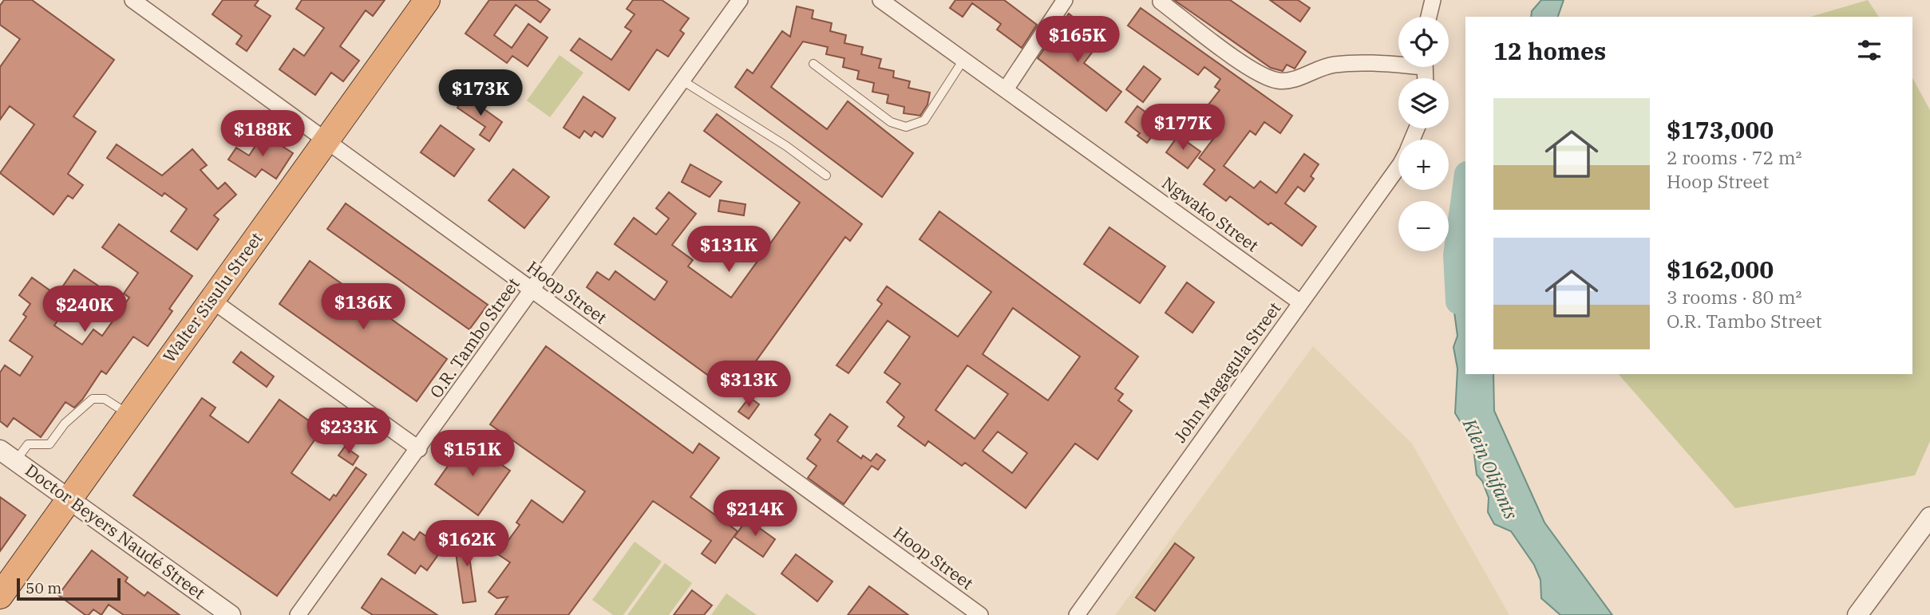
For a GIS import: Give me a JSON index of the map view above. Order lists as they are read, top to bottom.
{
  "streets": {
    "highway": ["Walter Sisulu Street"],
    "street": [
      "Ngwako Street",
      "Hoop Street",
      "O.R. Tambo Street",
      "John Magagula Street",
      "Doctor Beyers Naudé Street"
    ]
  },
  "crossings": [
    ["Ngwako Street", "John Magagula Street"],
    ["Hoop Street", "Walter Sisulu Street"],
    ["Hoop Street", "O.R. Tambo Street"],
    ["Walter Sisulu Street", "Doctor Beyers Naudé Street"]
  ],
  "water": ["Klein Olifants"],
  "scale_bar": "50 m",
  "page": {
    "price": [
      "$165K",
      "$173K",
      "$177K",
      "$188K",
      "$131K",
      "$136K",
      "$240K",
      "$313K",
      "$233K",
      "$151K",
      "$214K",
      "$162K"
    ],
    "map_buttons": ["+", "−"],
    "heading": "12 homes",
    "list": [
      {
        "name": "$173,000",
        "note": "2 rooms · 72 m² · Hoop Street"
      },
      {
        "name": "$162,000",
        "note": "3 rooms · 80 m² · O.R. Tambo Street"
      }
    ],
    "scale": "50 m"
  }
}
